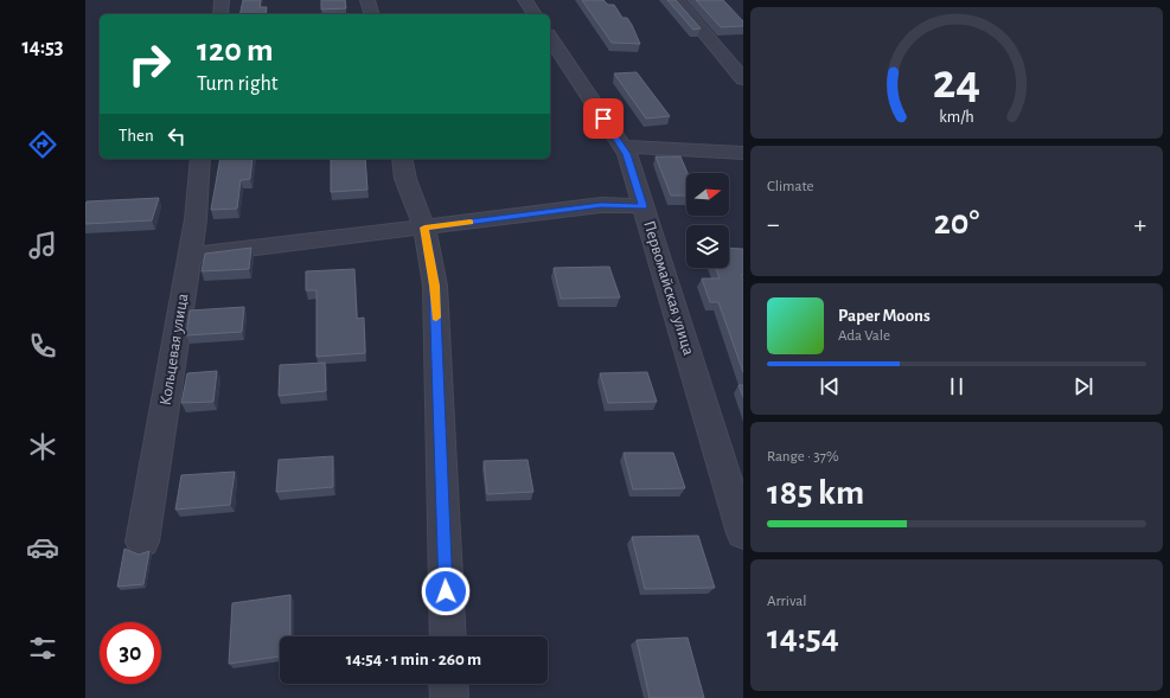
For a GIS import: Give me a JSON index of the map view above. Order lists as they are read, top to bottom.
{
  "streets": {
    "street": ["Первомайская улица", "Кольцевая улица"]
  },
  "north": "right",
  "page": {
    "tabs": "14:53",
    "turn": ["120 m", "Turn right"],
    "then": "Then",
    "tile": [
      "Climate",
      ["Range · 37%", "185 km"],
      ["Arrival", "14:54"]
    ],
    "heat": ["−", "20°", "+"],
    "song": ["Paper Moons", "Ada Vale"],
    "limit": "30",
    "trip": "14:54 · 1 min · 260 m",
    "gauge": ["24", "km/h"]
  }
}
